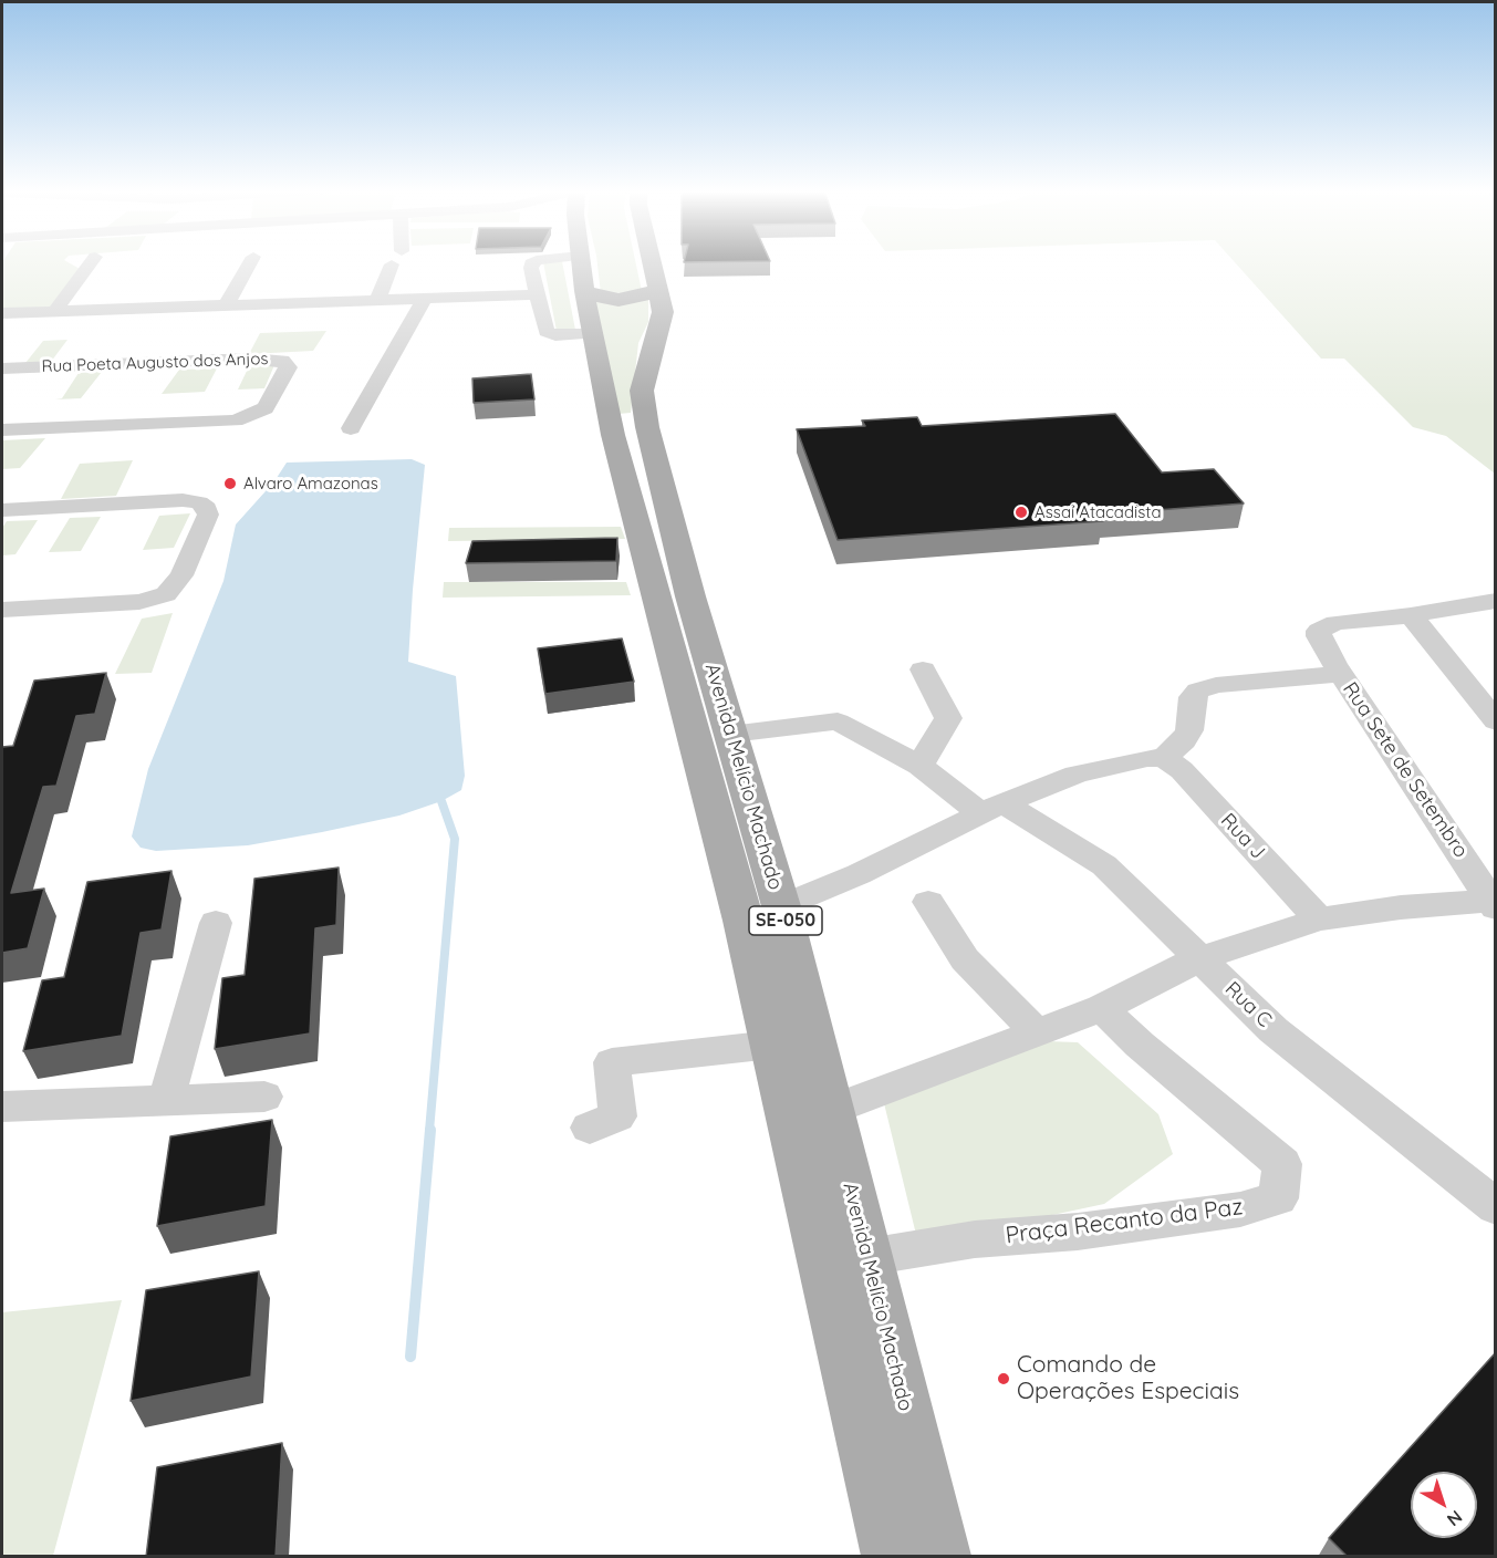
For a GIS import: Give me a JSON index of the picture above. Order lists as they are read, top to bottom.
{
  "streets": {
    "main road": ["Avenida Melício Machado", "SE-050"],
    "street": [
      "Rua Poeta Augusto dos Anjos",
      "Rua Sete de Setembro",
      "Rua J",
      "Rua C",
      "Praça Recanto da Paz"
    ]
  },
  "crossings": [
    ["Avenida Melício Machado", "Rua C"],
    ["Avenida Melício Machado", "Praça Recanto da Paz"]
  ],
  "places": ["Alvaro Amazonas", "Assaí Atacadista", "Comando de Operações Especiais"],
  "north": "bottom right"
}
